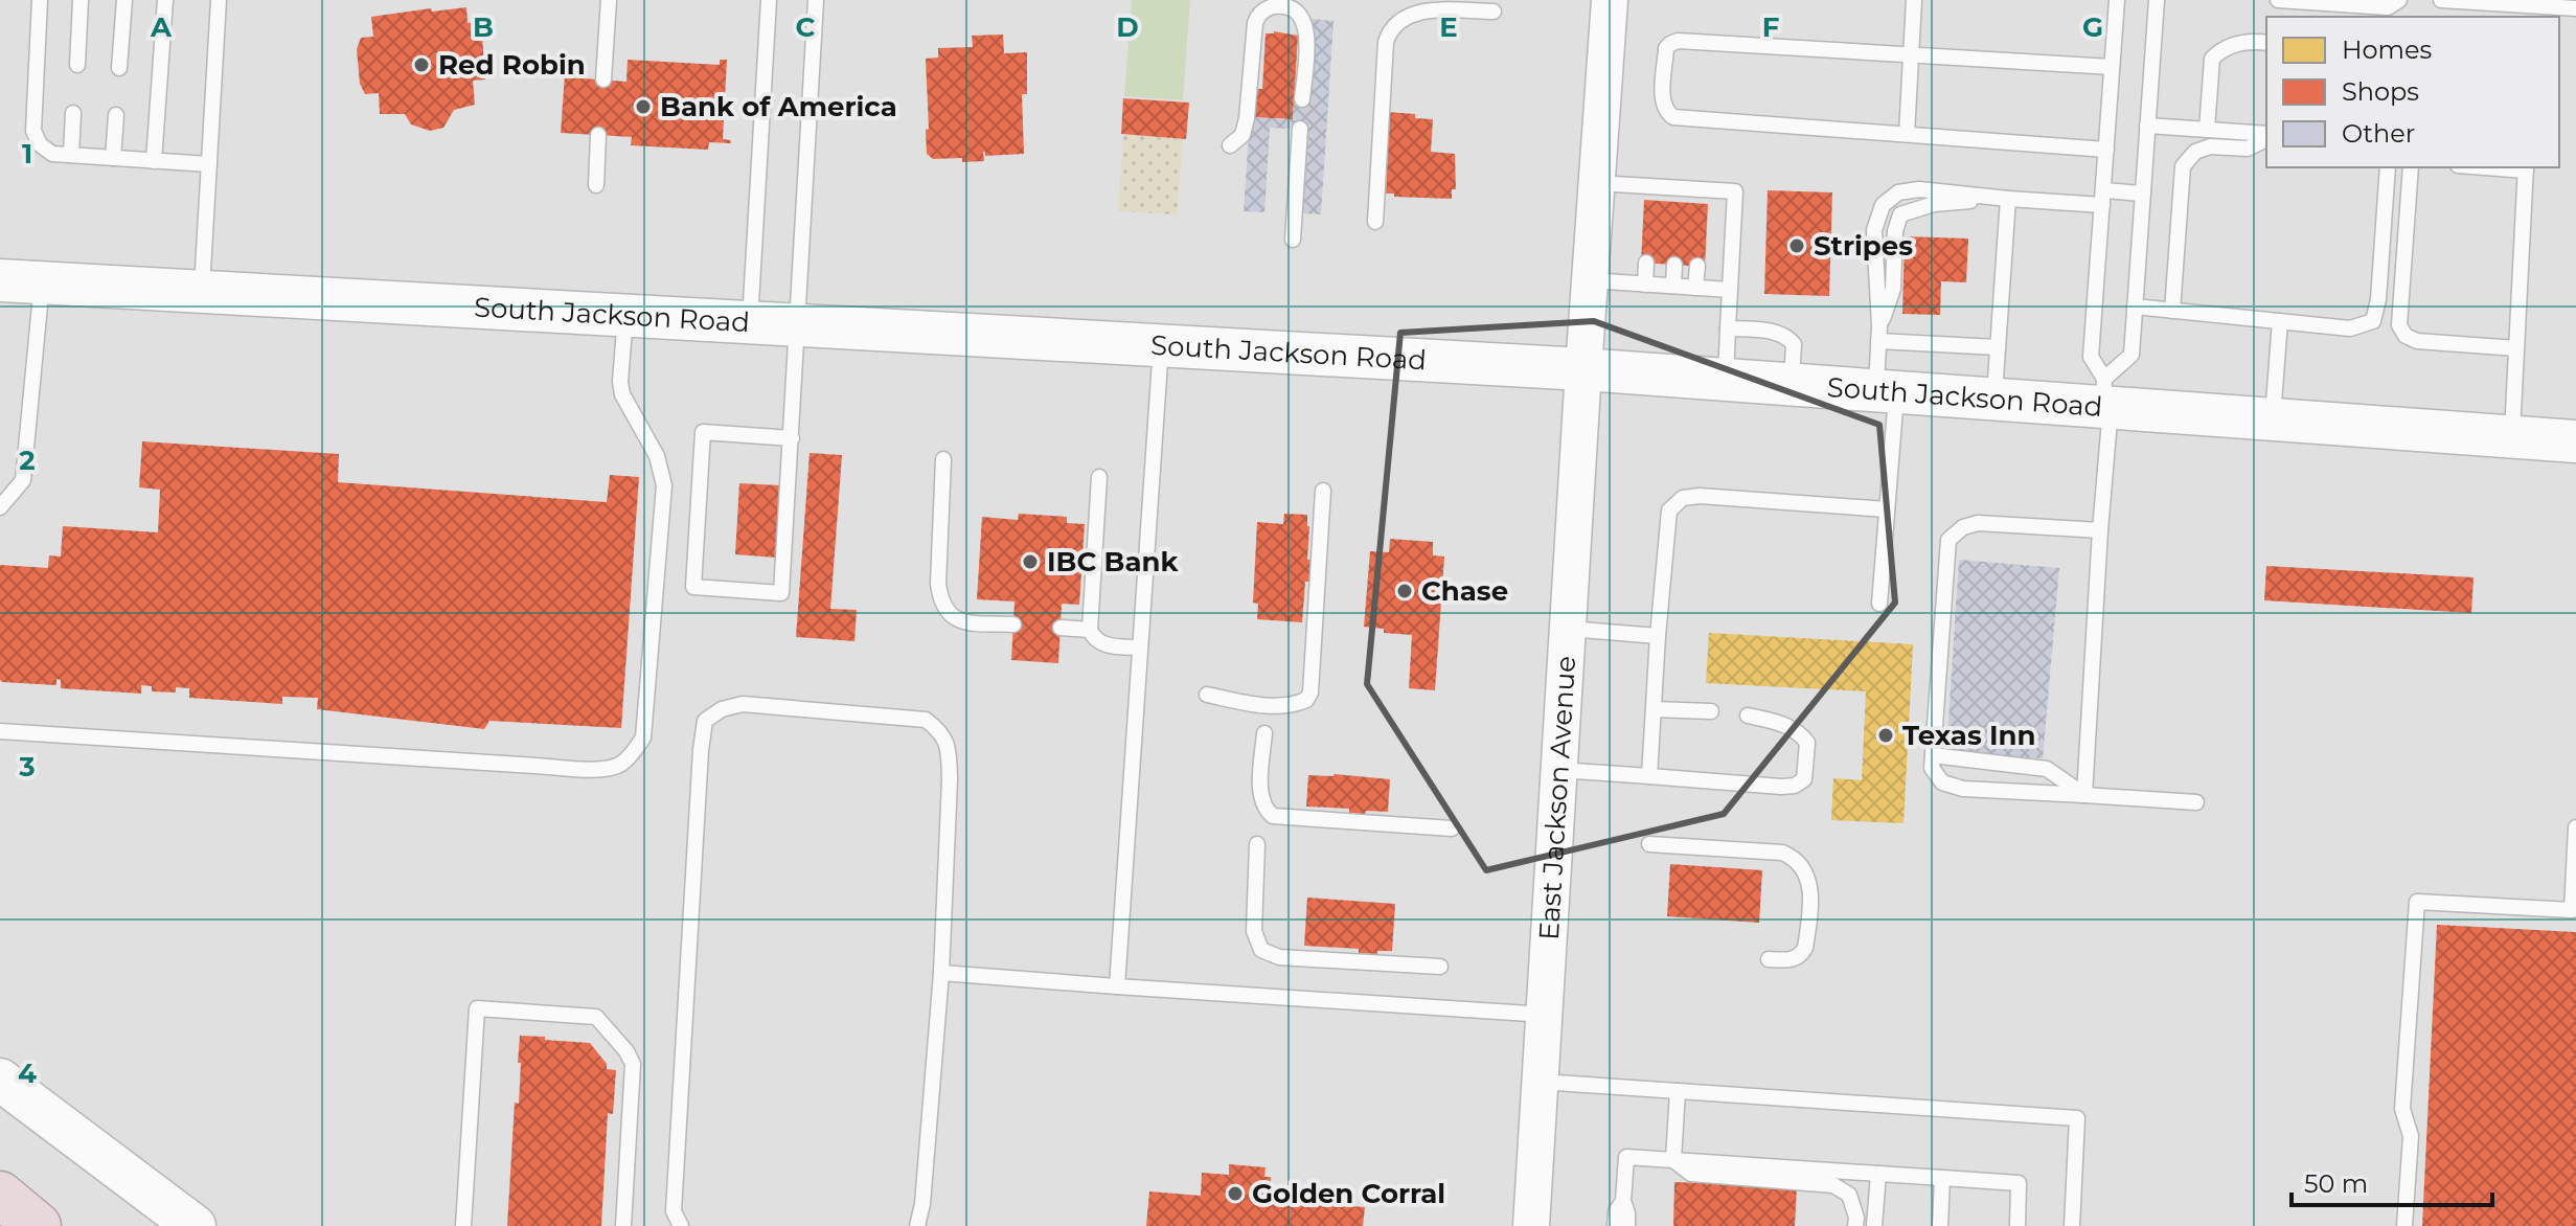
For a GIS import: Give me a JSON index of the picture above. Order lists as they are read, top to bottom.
{
  "streets": {
    "main road": ["South Jackson Road"],
    "street": ["East Jackson Avenue"]
  },
  "crossings": [
    ["South Jackson Road", "East Jackson Avenue"]
  ],
  "places": [
    "Red Robin",
    "Bank of America",
    "Stripes",
    "IBC Bank",
    "Chase",
    "Texas Inn",
    "Golden Corral"
  ],
  "legend": ["Homes", "Shops", "Other"],
  "scale_bar": "50 m",
  "grid": {
    "columns": [
      "A",
      "B",
      "C",
      "D",
      "E",
      "F",
      "G"
    ],
    "rows": [
      "1",
      "2",
      "3",
      "4"
    ]
  }
}
